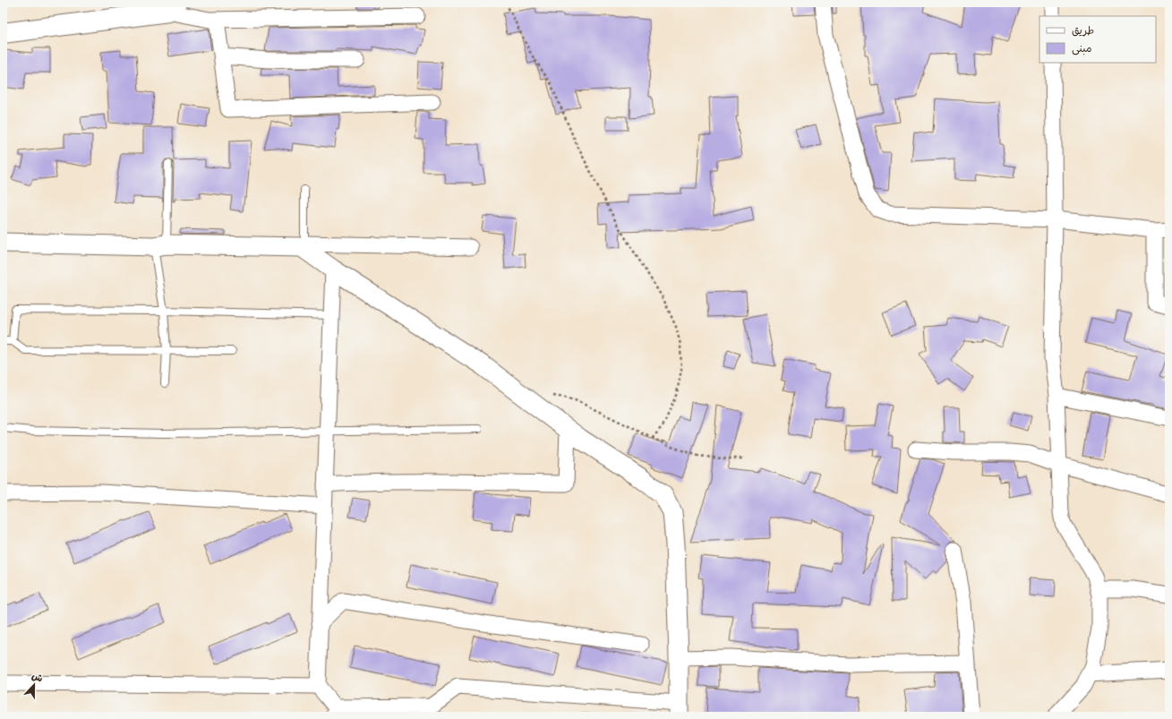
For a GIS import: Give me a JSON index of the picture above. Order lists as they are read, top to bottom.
{
  "legend": ["طريق", "مبنى"],
  "north": "top"
}
